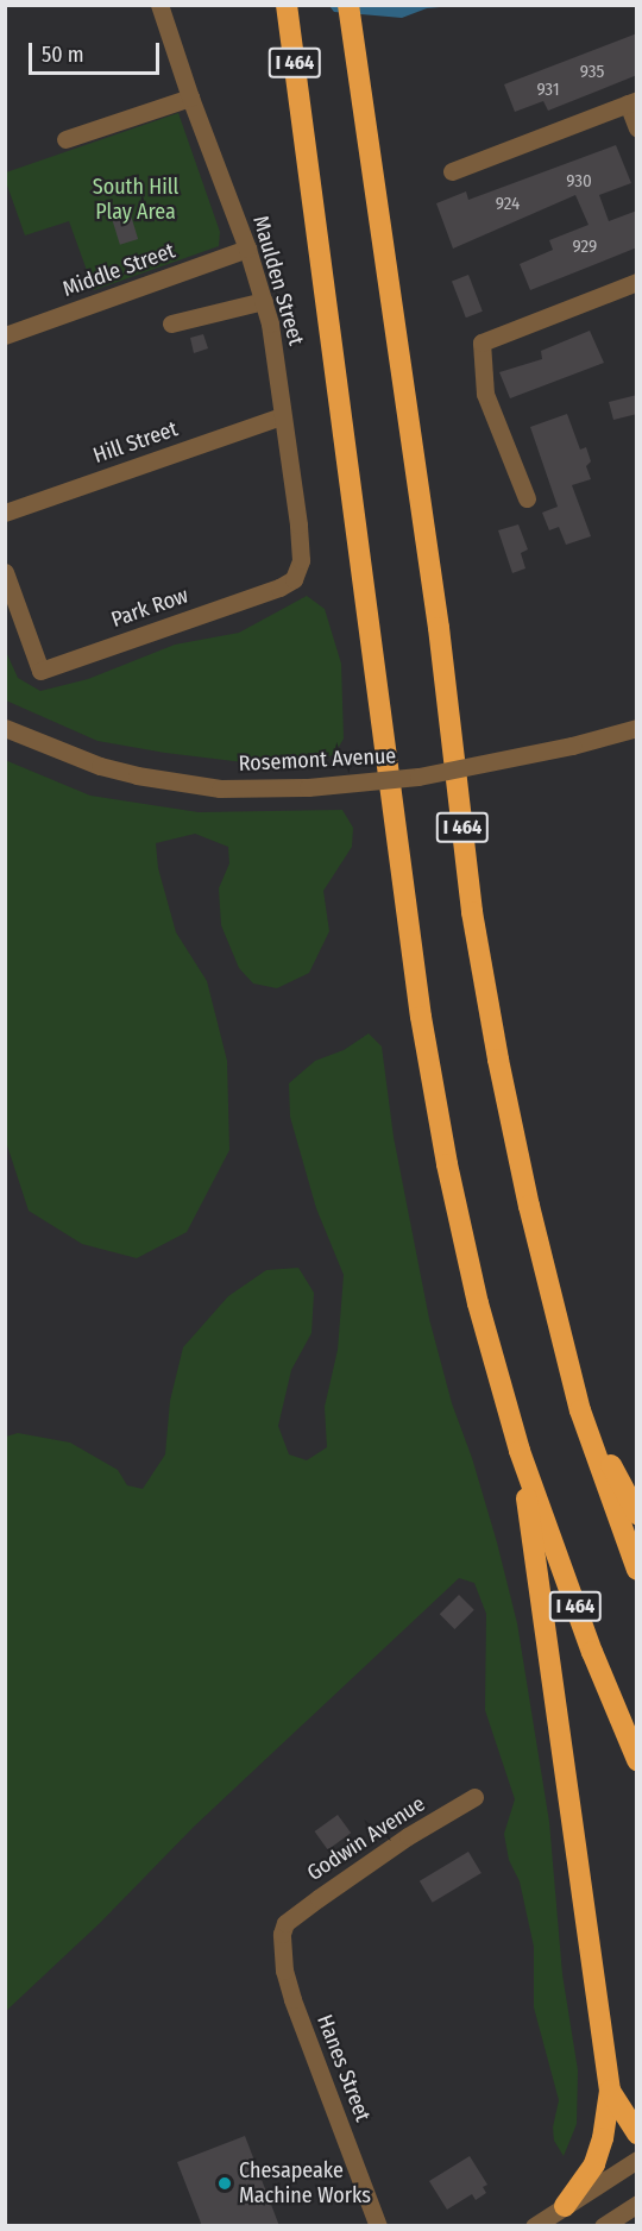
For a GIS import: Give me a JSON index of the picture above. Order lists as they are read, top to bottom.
{
  "streets": {
    "highway": ["I 464"],
    "street": [
      "Middle Street",
      "Maulden Street",
      "Hill Street",
      "Park Row",
      "Rosemont Avenue",
      "Godwin Avenue",
      "Hanes Street"
    ]
  },
  "crossings": [
    ["Middle Street", "Maulden Street"],
    ["Maulden Street", "Hill Street"],
    ["Maulden Street", "Park Row"],
    ["Godwin Avenue", "Hanes Street"]
  ],
  "parks": ["South Hill Play Area"],
  "places": ["Chesapeake Machine Works"],
  "house_numbers": [
    "935",
    "931",
    "930",
    "924",
    "929"
  ],
  "scale_bar": "50 m"
}
